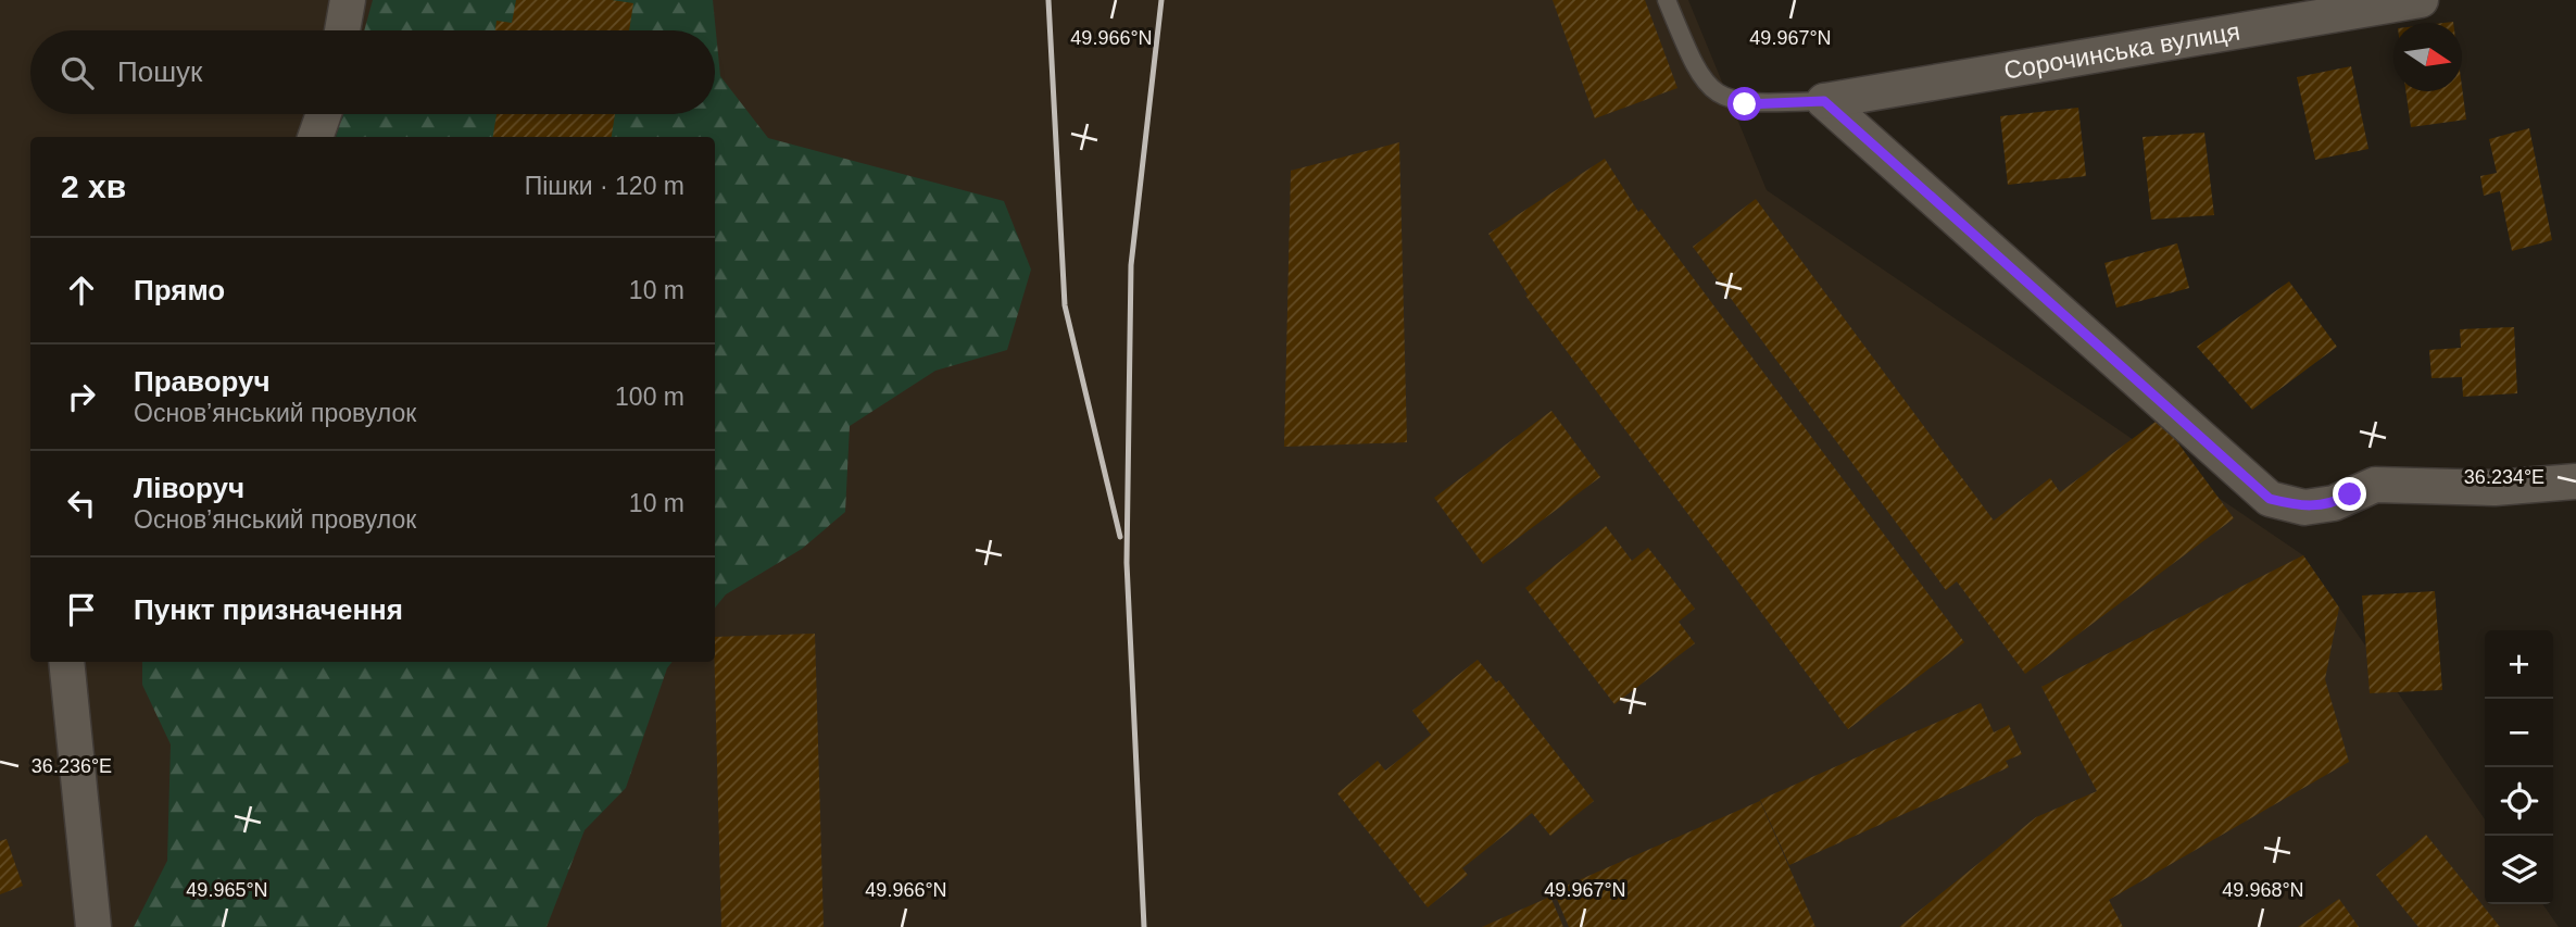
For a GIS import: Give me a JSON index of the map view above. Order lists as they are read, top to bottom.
{
  "streets": {
    "street": ["Сорочинська вулиця"]
  },
  "north": "right",
  "page": {
    "search": "Пошук",
    "heading": ["2 хв", "Пішки · 120 m"],
    "list": [
      ["Прямо", "10 m"],
      ["Праворуч", "Основ’янський провулок", "100 m"],
      ["Ліворуч", "Основ’янський провулок", "10 m"],
      "Пункт призначення"
    ],
    "map_buttons": ["+", "−"]
  },
  "coordinates": [
    "49.966°N",
    "49.967°N",
    "36.234°E",
    "36.236°E",
    "49.965°N",
    "49.968°N"
  ]
}
